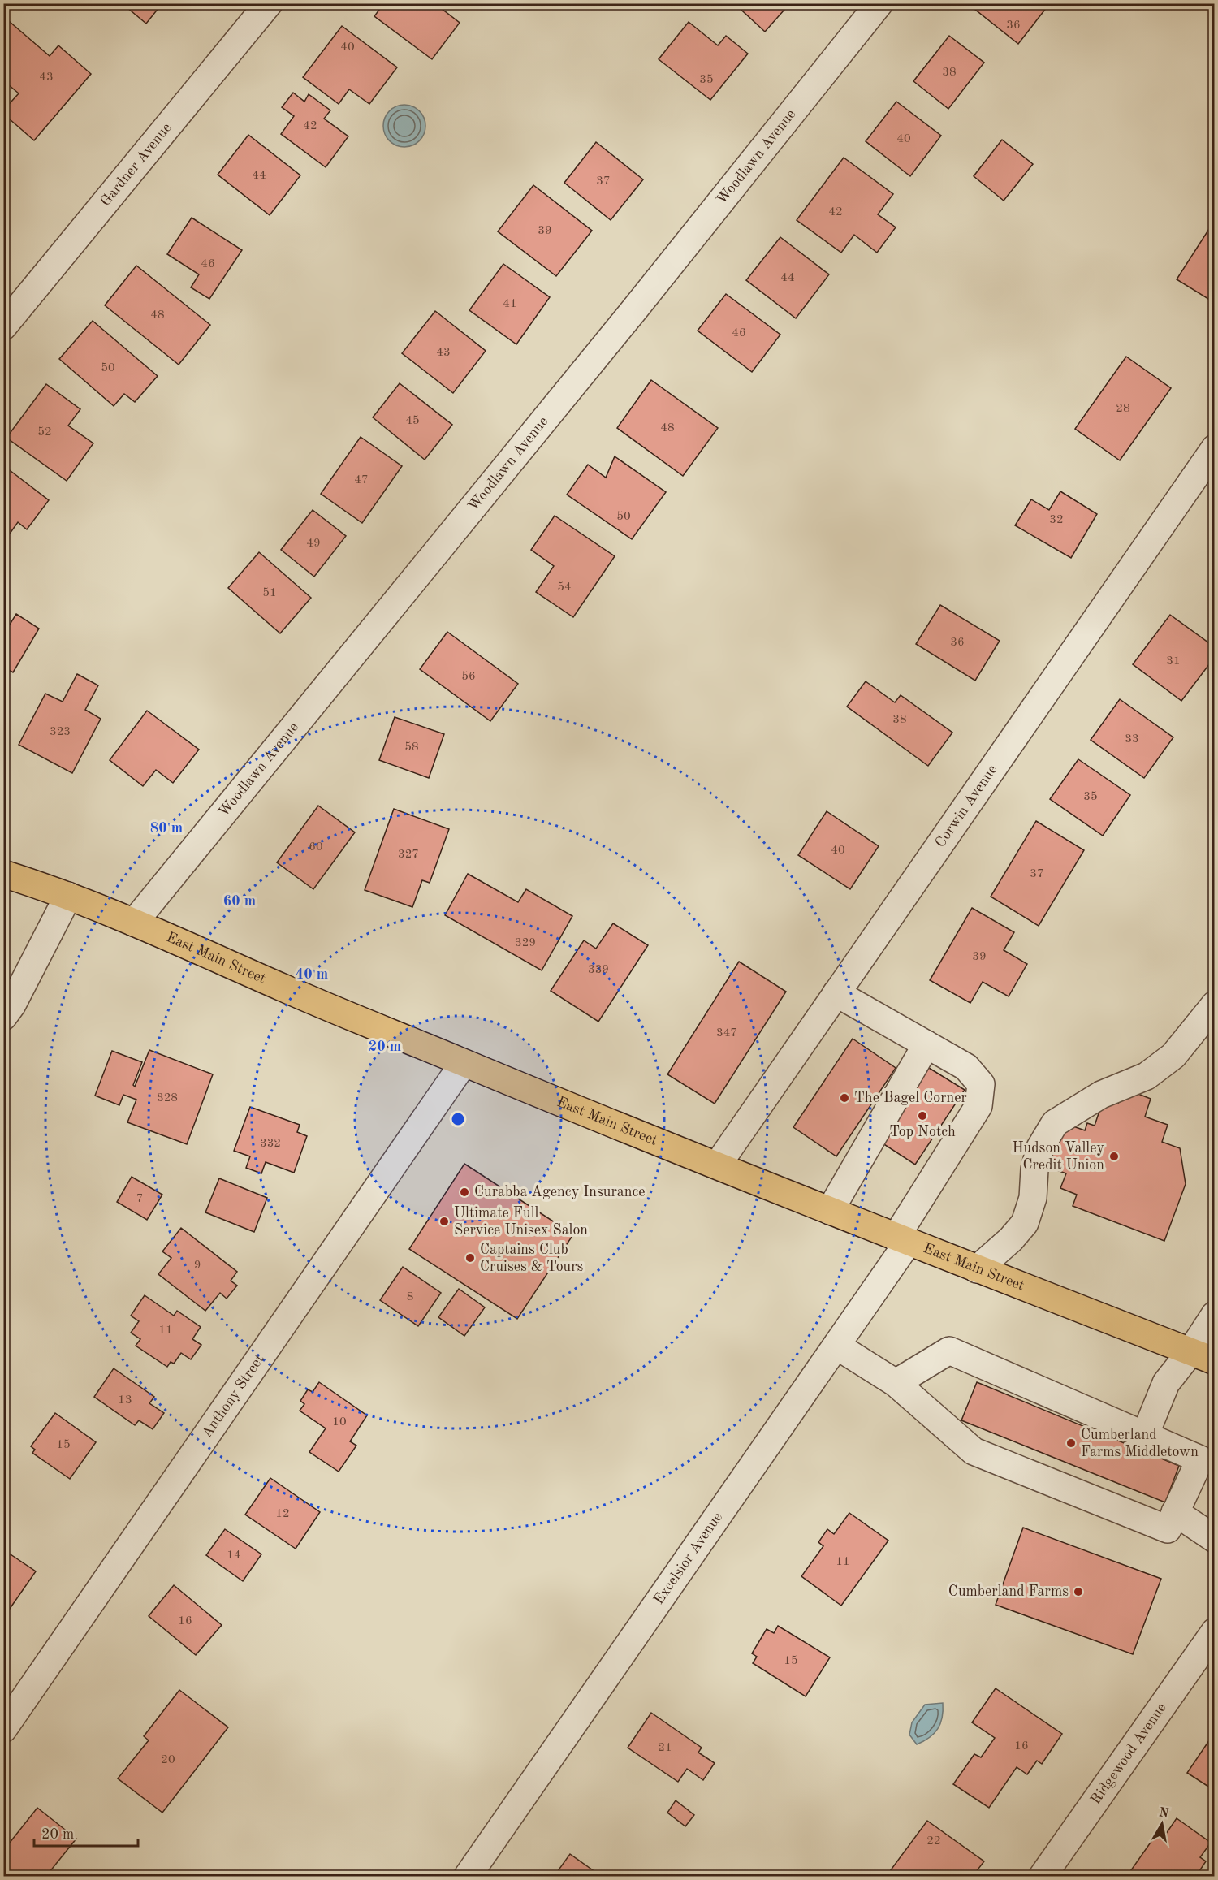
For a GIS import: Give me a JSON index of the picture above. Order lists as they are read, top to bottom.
{
  "streets": {
    "main road": ["East Main Street"],
    "street": [
      "Woodlawn Avenue",
      "Gardner Avenue",
      "Corwin Avenue",
      "Anthony Street",
      "Excelsior Avenue",
      "Ridgewood Avenue"
    ]
  },
  "crossings": [
    ["Woodlawn Avenue", "East Main Street"],
    ["Corwin Avenue", "East Main Street"],
    ["Corwin Avenue", "Excelsior Avenue"],
    ["East Main Street", "Anthony Street"],
    ["East Main Street", "Excelsior Avenue"]
  ],
  "places": [
    "The Bagel Corner",
    "Top Notch",
    "Hudson Valley Credit Union",
    "Curabba Agency Insurance",
    "Ultimate Full Service Unisex Salon",
    "Captains Club Cruises & Tours",
    "Cumberland Farms Middletown",
    "Cumberland Farms"
  ],
  "house_numbers": [
    "36",
    "40",
    "38",
    "43",
    "35",
    "42",
    "40",
    "44",
    "37",
    "42",
    "39",
    "46",
    "44",
    "41",
    "48",
    "46",
    "43",
    "50",
    "28",
    "45",
    "48",
    "52",
    "47",
    "50",
    "32",
    "49",
    "54",
    "51",
    "36",
    "31",
    "56",
    "38",
    "323",
    "33",
    "58",
    "35",
    "60",
    "40",
    "327",
    "37",
    "329",
    "39",
    "339",
    "347",
    "328",
    "332",
    "7",
    "9",
    "8",
    "11",
    "13",
    "10",
    "15",
    "12",
    "14",
    "11",
    "16",
    "15",
    "16",
    "21",
    "20",
    "22"
  ],
  "scale_bar": "20 m",
  "north": "top",
  "rings": [
    "80 m",
    "60 m",
    "40 m",
    "20 m"
  ]
}
